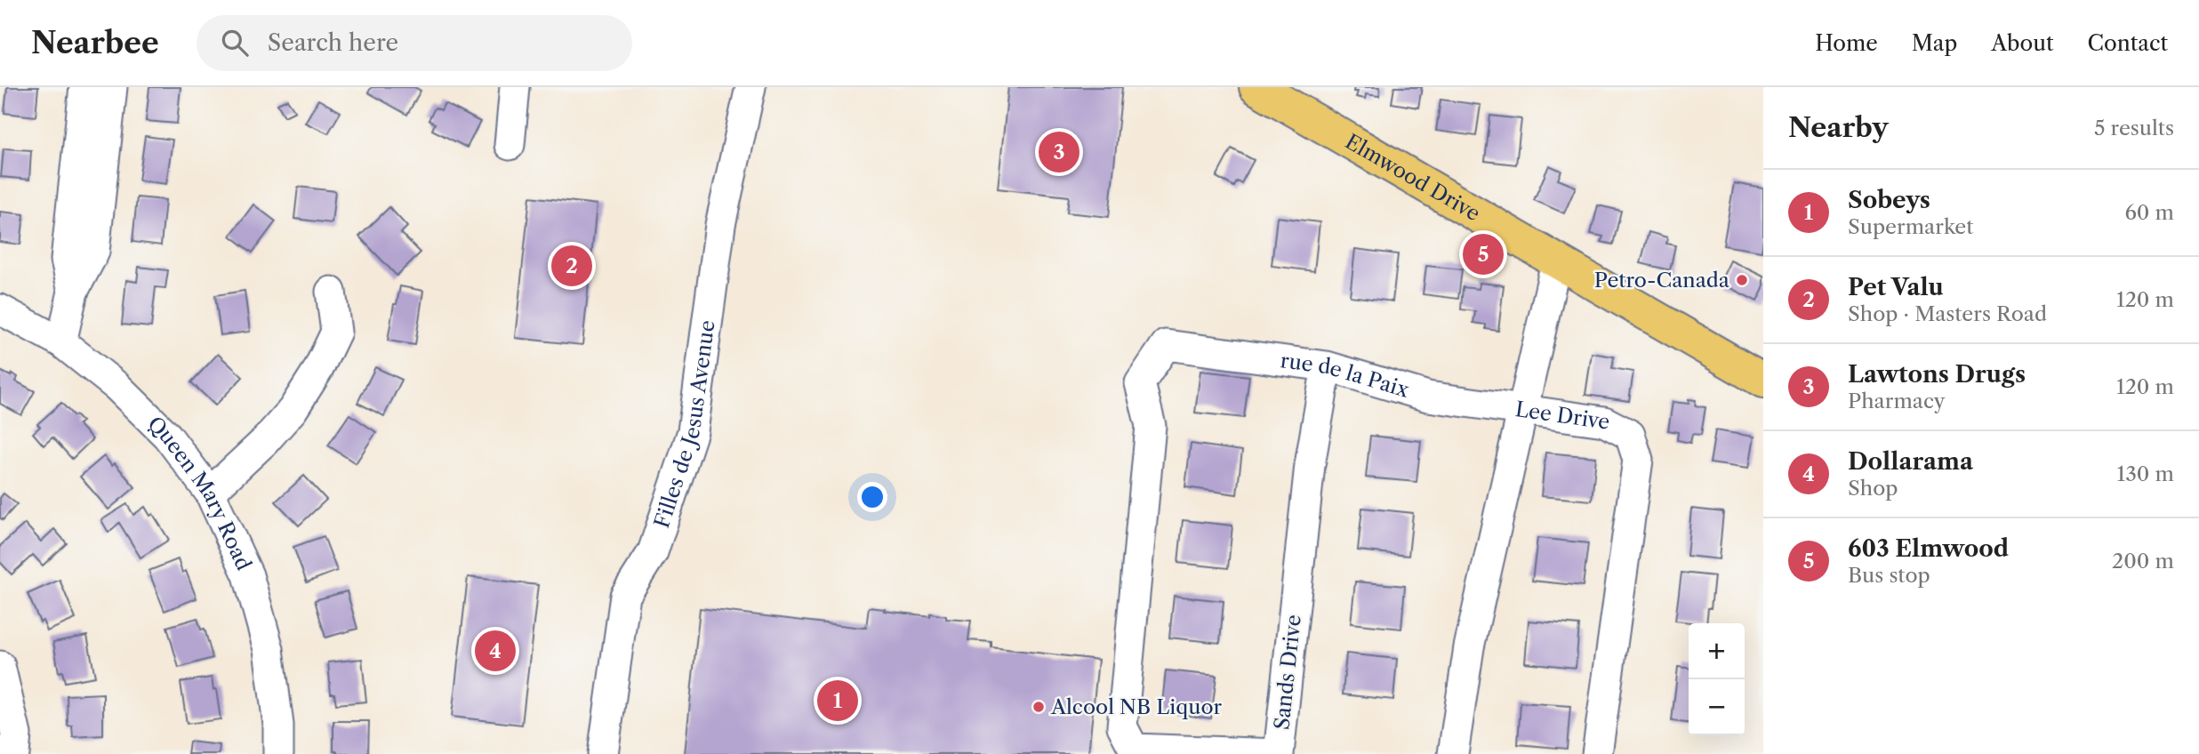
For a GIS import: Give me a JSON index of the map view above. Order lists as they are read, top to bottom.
{
  "streets": {
    "main road": ["Elmwood Drive"],
    "street": [
      "rue de la Paix",
      "Filles de Jesus Avenue",
      "Lee Drive",
      "Queen Mary Road",
      "Sands Drive"
    ]
  },
  "crossings": [
    ["rue de la Paix", "Lee Drive"],
    ["rue de la Paix", "Sands Drive"]
  ],
  "places": ["Petro-Canada", "Alcool NB Liquor"],
  "page": {
    "header": "Nearbee",
    "search": "Search here",
    "nav": [
      "Home",
      "Map",
      "About",
      "Contact"
    ],
    "heading": ["Nearby", "5 results"],
    "pins": [
      "3",
      "5",
      "2",
      "4",
      "1"
    ],
    "list": [
      {
        "mark": "1",
        "name": "Sobeys",
        "note": "Supermarket",
        "value": "60 m"
      },
      {
        "mark": "2",
        "name": "Pet Valu",
        "note": "Shop · Masters Road",
        "value": "120 m"
      },
      {
        "mark": "3",
        "name": "Lawtons Drugs",
        "note": "Pharmacy",
        "value": "120 m"
      },
      {
        "mark": "4",
        "name": "Dollarama",
        "note": "Shop",
        "value": "130 m"
      },
      {
        "mark": "5",
        "name": "603 Elmwood",
        "note": "Bus stop",
        "value": "200 m"
      }
    ],
    "map_buttons": ["+", "−"]
  }
}
